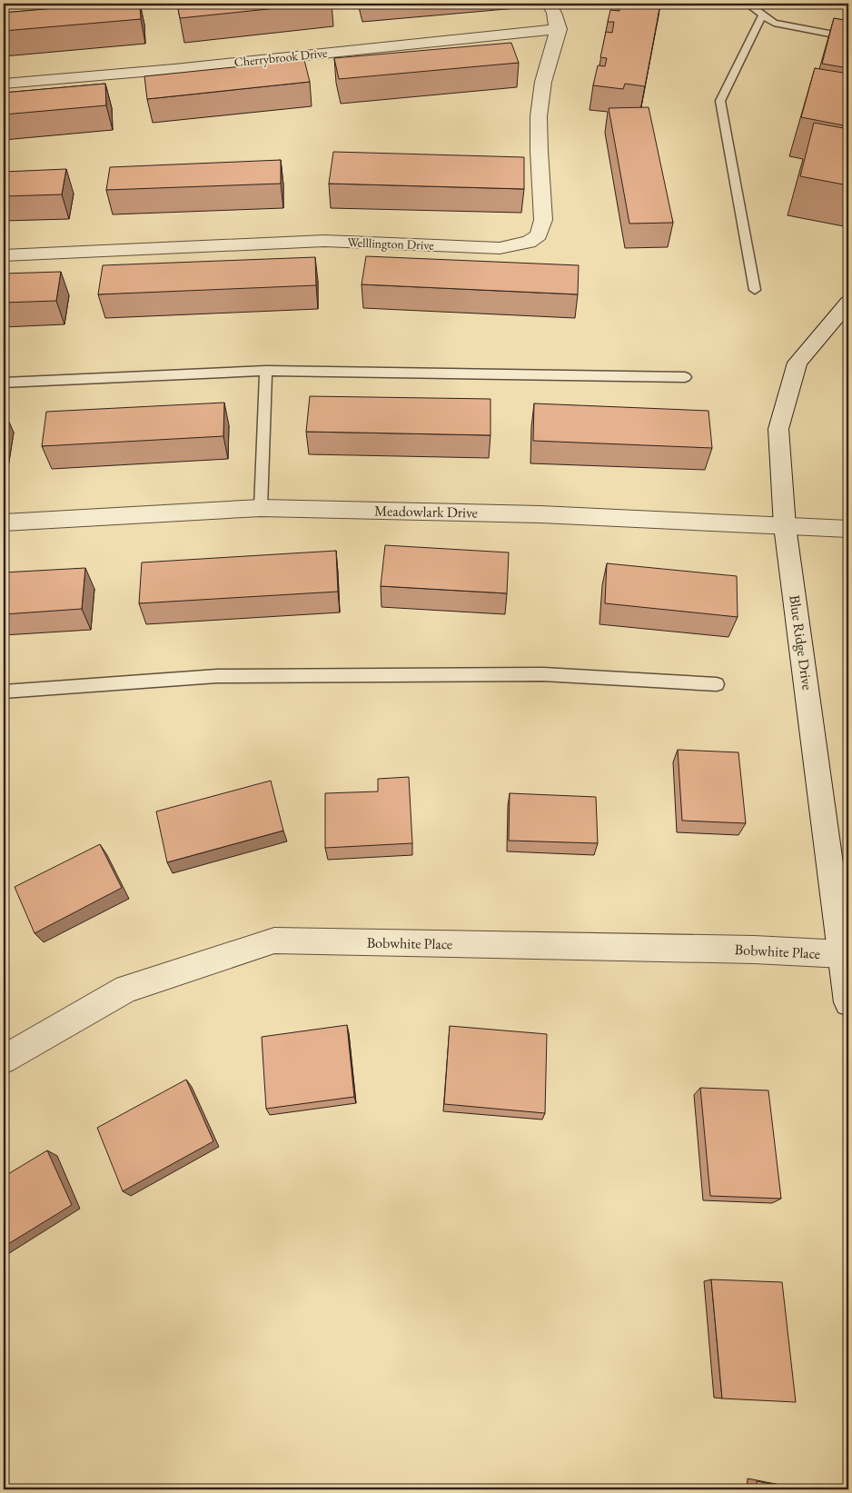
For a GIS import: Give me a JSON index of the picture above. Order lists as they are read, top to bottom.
{
  "streets": {
    "street": [
      "Cherrybrook Drive",
      "Welllington Drive",
      "Meadowlark Drive",
      "Blue Ridge Drive",
      "Bobwhite Place"
    ]
  },
  "crossings": [
    ["Cherrybrook Drive", "Welllington Drive"],
    ["Meadowlark Drive", "Blue Ridge Drive"],
    ["Blue Ridge Drive", "Bobwhite Place"]
  ]
}
